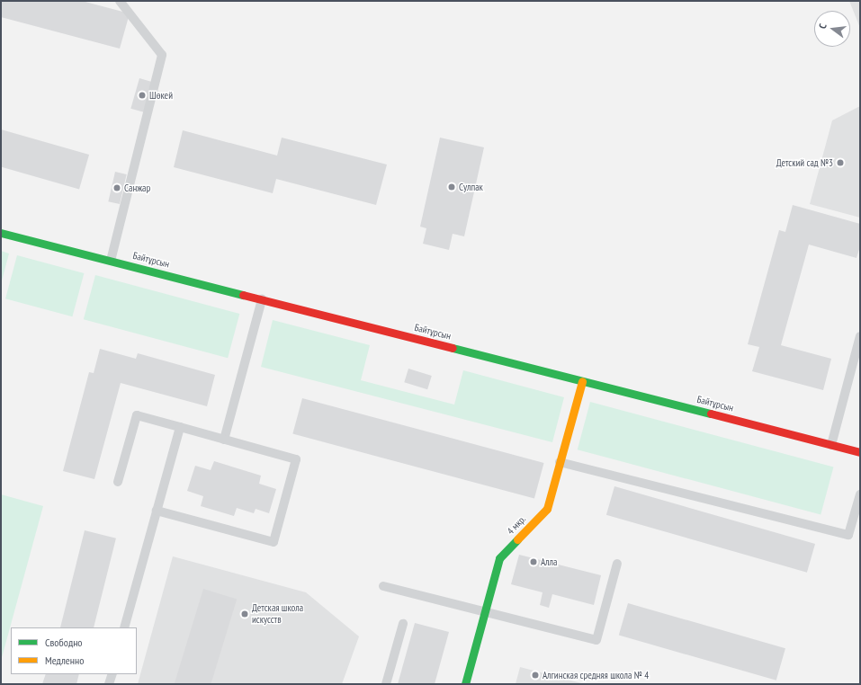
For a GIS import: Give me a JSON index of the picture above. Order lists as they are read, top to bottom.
{
  "streets": {
    "street": ["Байтұрсын", "4 мкр."]
  },
  "crossings": [
    ["Байтұрсын", "4 мкр."]
  ],
  "places": [
    "Шөкей",
    "Детский сад №3",
    "Сулпак",
    "Санжар",
    "Алла",
    "Детская школа искусств",
    "Алгинская средняя школа № 4"
  ],
  "legend": ["Свободно", "Медленно"],
  "north": "left"
}
